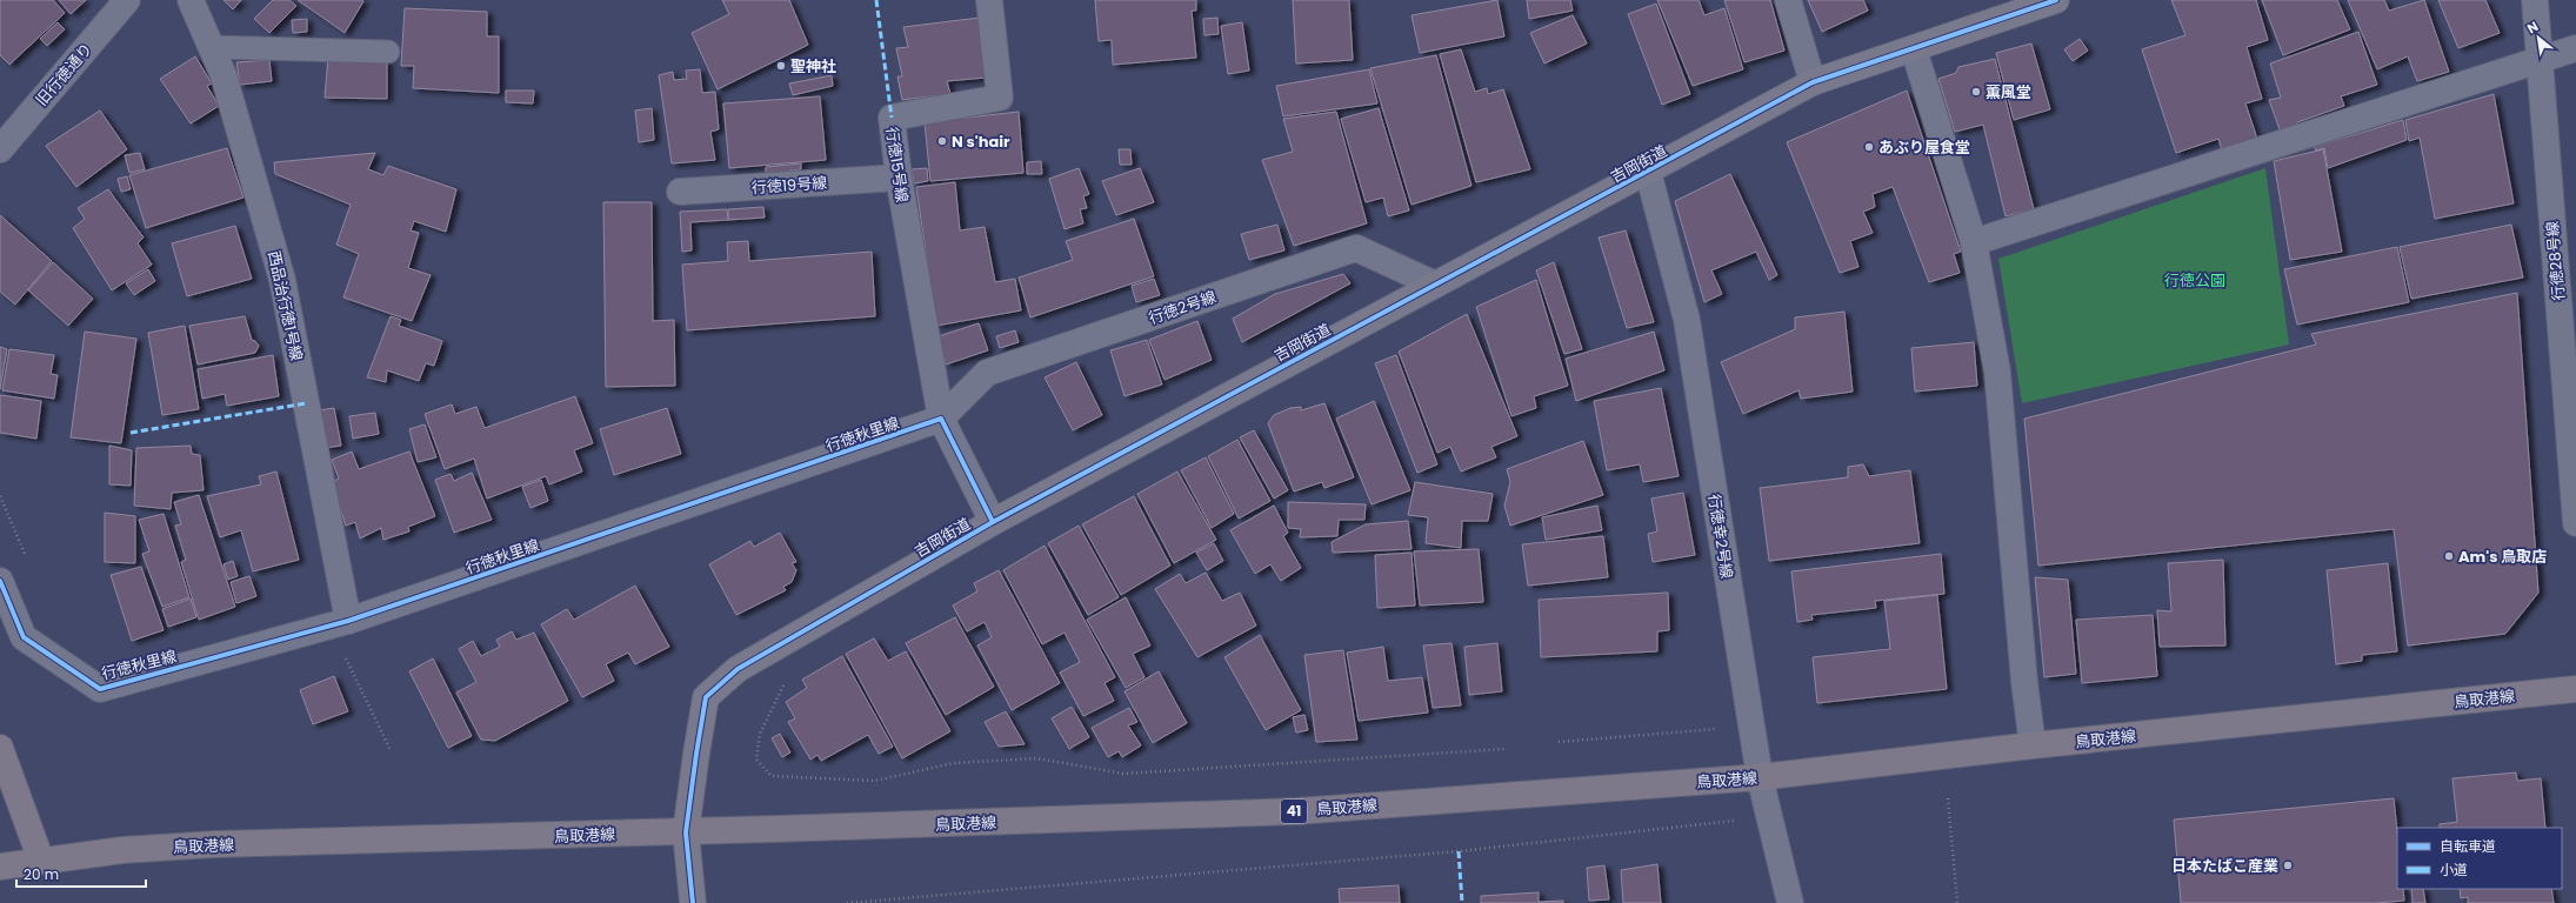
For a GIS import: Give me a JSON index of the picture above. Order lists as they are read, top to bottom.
{
  "streets": {
    "main road": ["鳥取港線", "41"],
    "street": [
      "旧行徳通り",
      "吉岡街道",
      "行徳15号線",
      "行徳19号線",
      "行徳28号線",
      "西品治行徳1号線",
      "行徳2号線",
      "行徳秋里線",
      "行徳幸2号線"
    ]
  },
  "crossings": [
    ["吉岡街道", "行徳2号線"],
    ["吉岡街道", "行徳幸2号線"],
    ["吉岡街道", "鳥取港線"],
    ["行徳15号線", "行徳19号線"],
    ["行徳15号線", "行徳2号線"],
    ["行徳15号線", "行徳秋里線"],
    ["西品治行徳1号線", "行徳秋里線"],
    ["行徳2号線", "行徳秋里線"],
    ["行徳幸2号線", "鳥取港線"]
  ],
  "parks": ["行徳公園"],
  "places": [
    "聖神社",
    "薫風堂",
    "N s'hair",
    "あぶり屋食堂",
    "Am's 鳥取店",
    "日本たばこ産業"
  ],
  "legend": ["自転車道", "小道"],
  "scale_bar": "20 m",
  "north": "top left"
}
